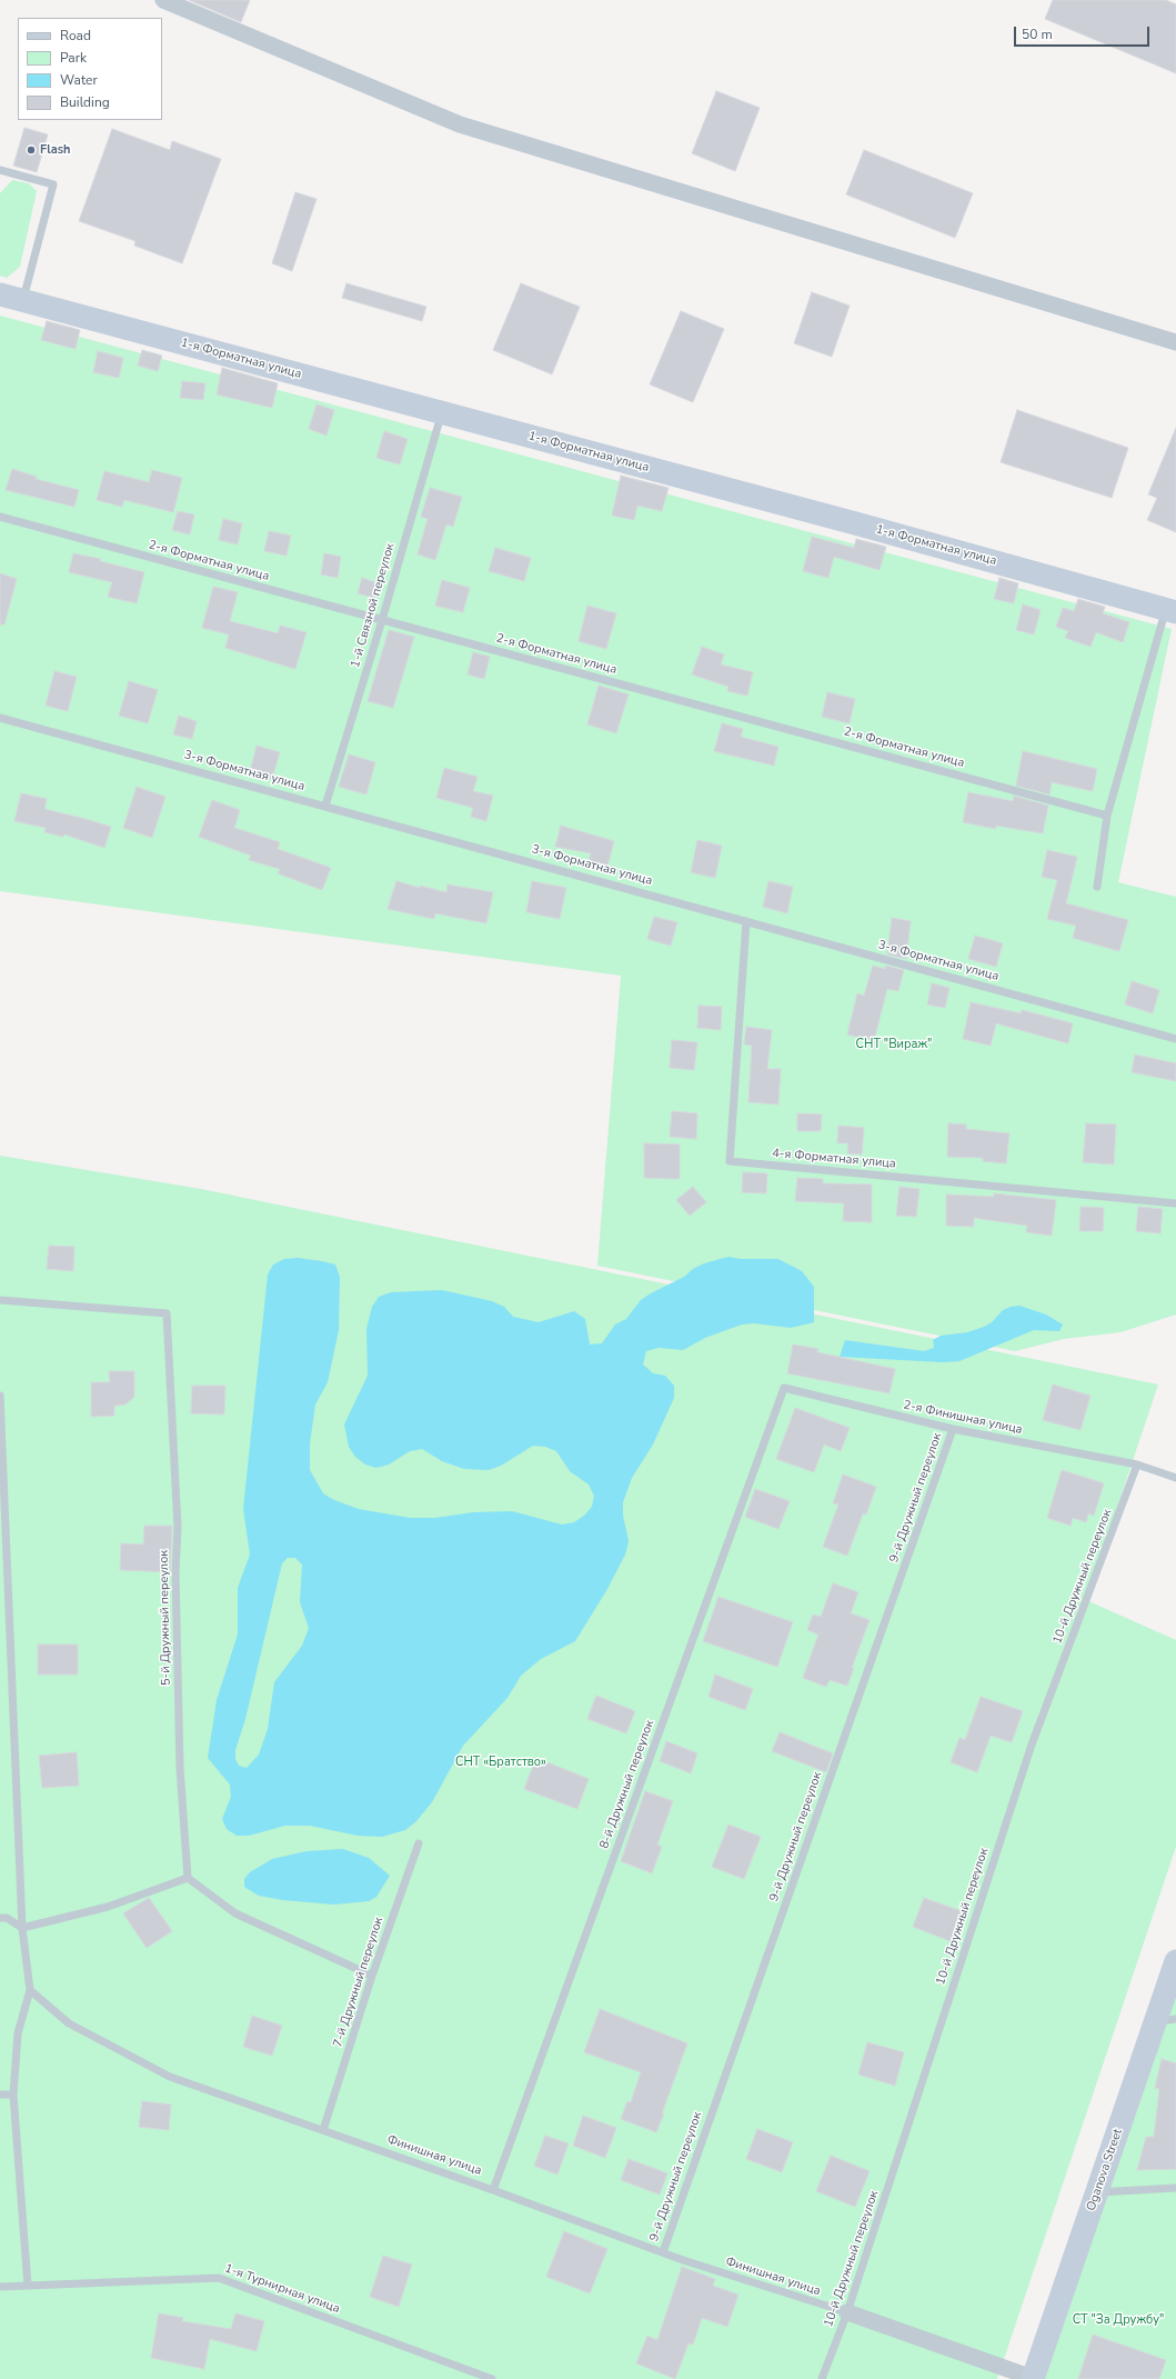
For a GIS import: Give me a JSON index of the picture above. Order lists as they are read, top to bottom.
{
  "streets": {
    "street": ["1-я Форматная улица", "Oganova Street"],
    "lane": [
      "2-я Форматная улица",
      "1-й Связной переулок",
      "3-я Форматная улица",
      "4-я Форматная улица",
      "2-я Финишная улица",
      "9-й Дружный переулок",
      "10-й Дружный переулок",
      "5-й Дружный переулок",
      "8-й Дружный переулок",
      "7-й Дружный переулок",
      "Финишная улица",
      "1-я Турнирная улица"
    ]
  },
  "crossings": [
    ["1-я Форматная улица", "1-й Связной переулок"],
    ["2-я Форматная улица", "1-й Связной переулок"],
    ["1-й Связной переулок", "3-я Форматная улица"],
    ["3-я Форматная улица", "4-я Форматная улица"],
    ["2-я Финишная улица", "9-й Дружный переулок"],
    ["2-я Финишная улица", "10-й Дружный переулок"],
    ["2-я Финишная улица", "8-й Дружный переулок"],
    ["9-й Дружный переулок", "Финишная улица"],
    ["10-й Дружный переулок", "Финишная улица"],
    ["8-й Дружный переулок", "Финишная улица"],
    ["7-й Дружный переулок", "Финишная улица"]
  ],
  "parks": ["СНТ \"Вираж\"", "СНТ «Братство»", "СТ \"За Дружбу\""],
  "places": ["Flash"],
  "legend": [
    "Road",
    "Park",
    "Water",
    "Building"
  ],
  "scale_bar": "50 m"
}
